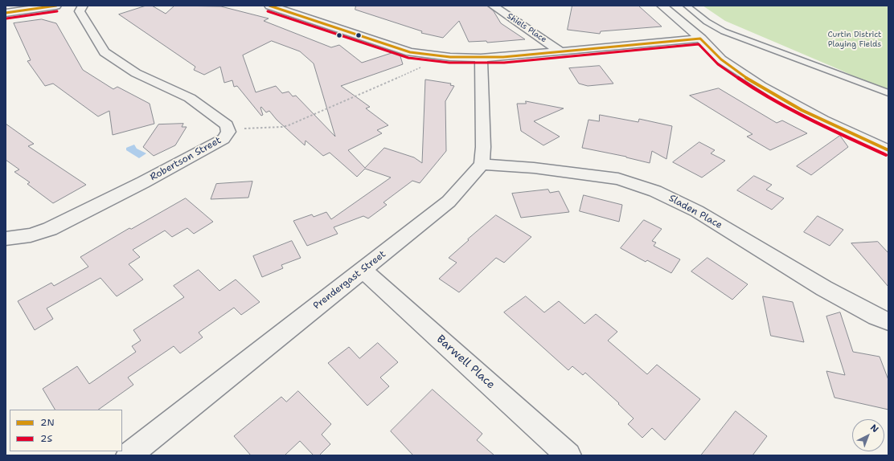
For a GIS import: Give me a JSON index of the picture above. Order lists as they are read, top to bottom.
{
  "streets": {
    "street": [
      "Shiels Place",
      "Robertson Street",
      "Sladen Place",
      "Prendergast Street",
      "Barwell Place"
    ]
  },
  "crossings": [
    ["Sladen Place", "Prendergast Street"],
    ["Prendergast Street", "Barwell Place"]
  ],
  "parks": ["Curtin District Playing Fields"],
  "lines": ["transit line 2N", "transit line 2S"],
  "legend": ["2N", "2S"],
  "north": "top right"
}
